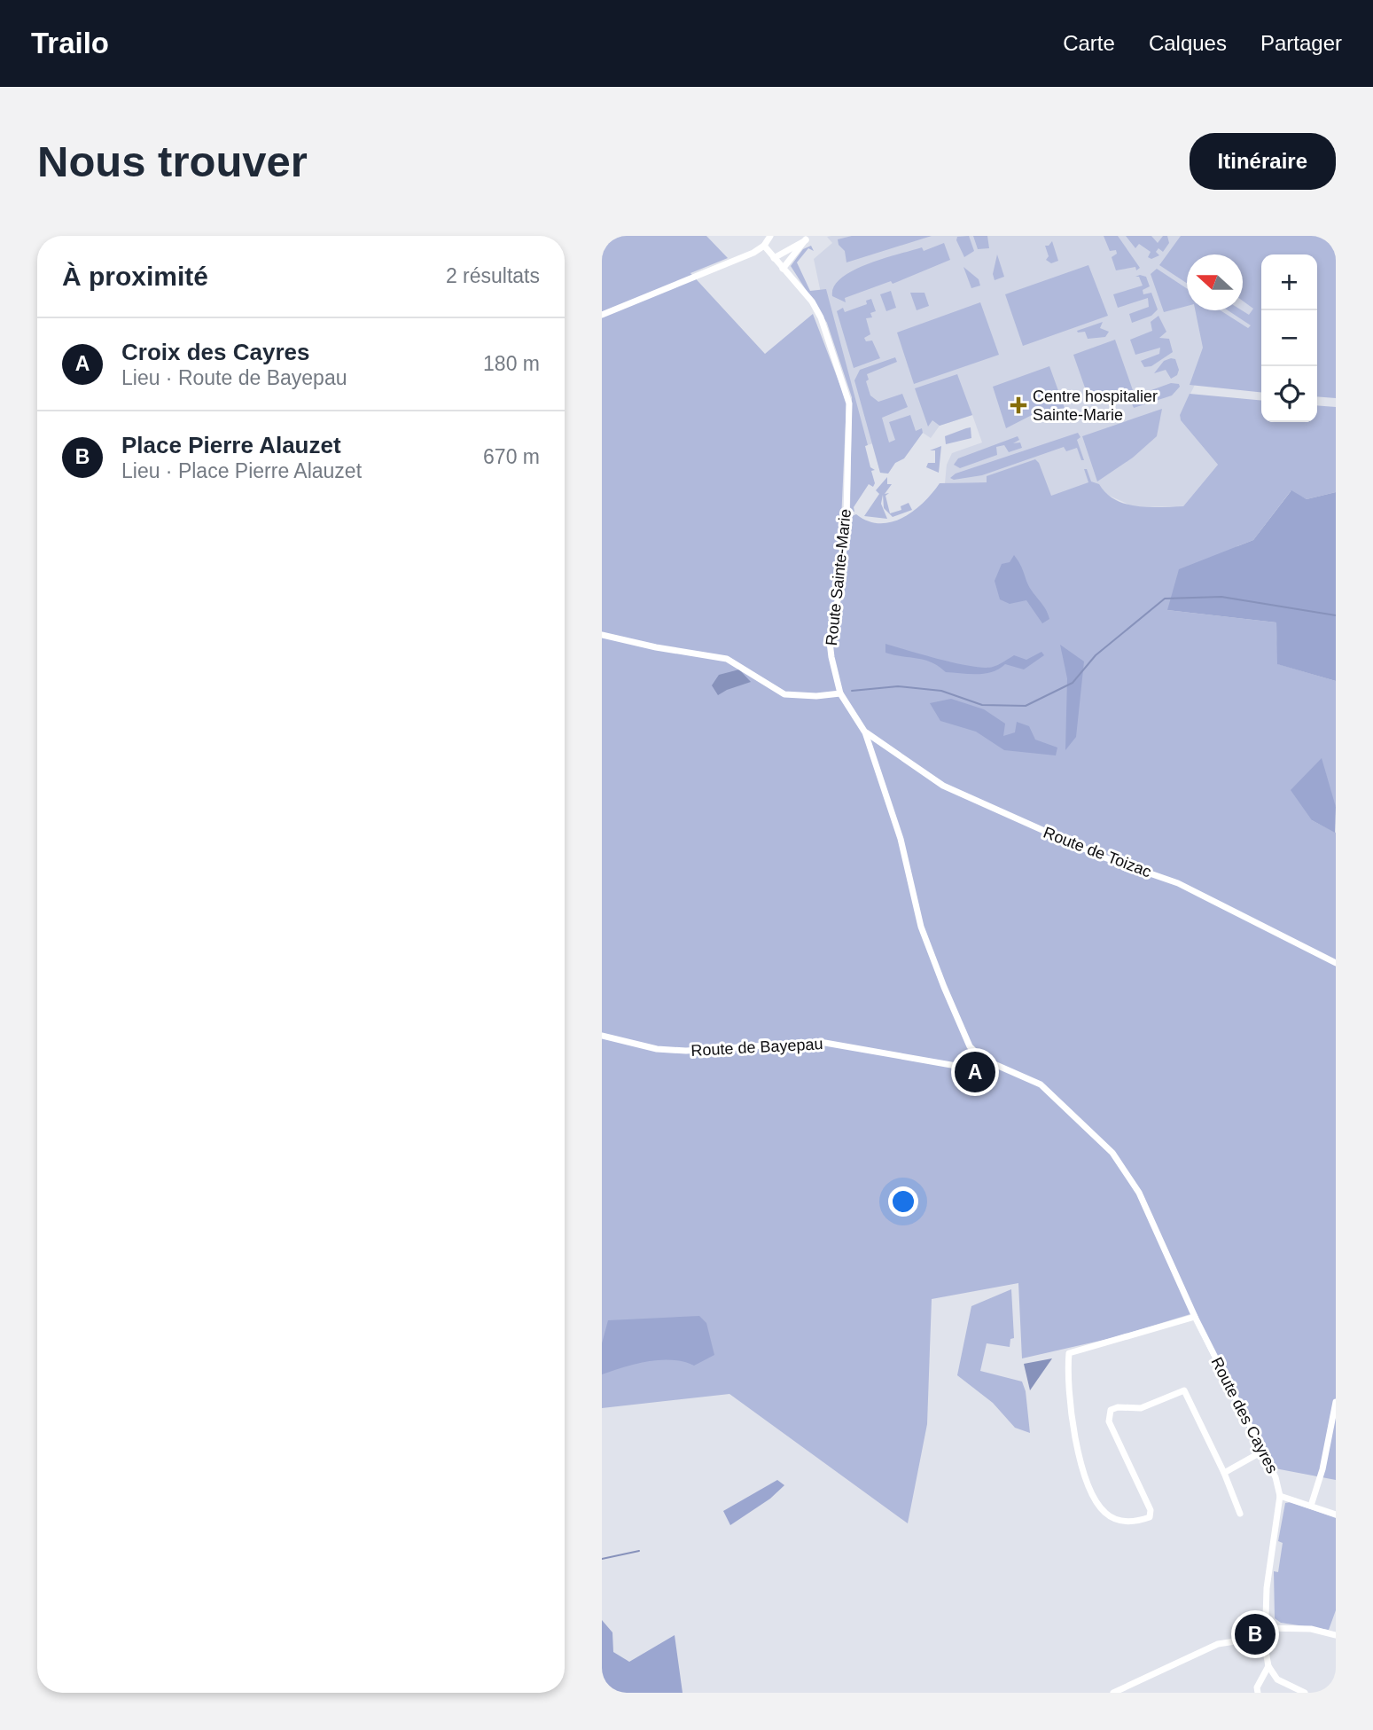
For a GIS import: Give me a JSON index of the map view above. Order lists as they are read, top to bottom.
{
  "streets": {
    "street": [
      "Route Sainte-Marie",
      "Route de Toizac",
      "Route de Bayepau",
      "Route des Cayres"
    ]
  },
  "crossings": [
    ["Route Sainte-Marie", "Route de Toizac"],
    ["Route Sainte-Marie", "Route de Bayepau"],
    ["Route Sainte-Marie", "Route des Cayres"],
    ["Route de Bayepau", "Route des Cayres"]
  ],
  "places": {
    "health": ["Centre hospitalier Sainte-Marie"]
  },
  "north": "left",
  "page": {
    "header": "Trailo",
    "nav": ["Carte", "Calques", "Partager"],
    "buttons": "Itinéraire",
    "title": "Nous trouver",
    "heading": ["À proximité", "2 résultats"],
    "map_buttons": ["+", "−"],
    "list": [
      {
        "mark": "A",
        "name": "Croix des Cayres",
        "note": "Lieu · Route de Bayepau",
        "value": "180 m"
      },
      {
        "mark": "B",
        "name": "Place Pierre Alauzet",
        "note": "Lieu · Place Pierre Alauzet",
        "value": "670 m"
      }
    ],
    "pins": ["A", "B"]
  }
}
